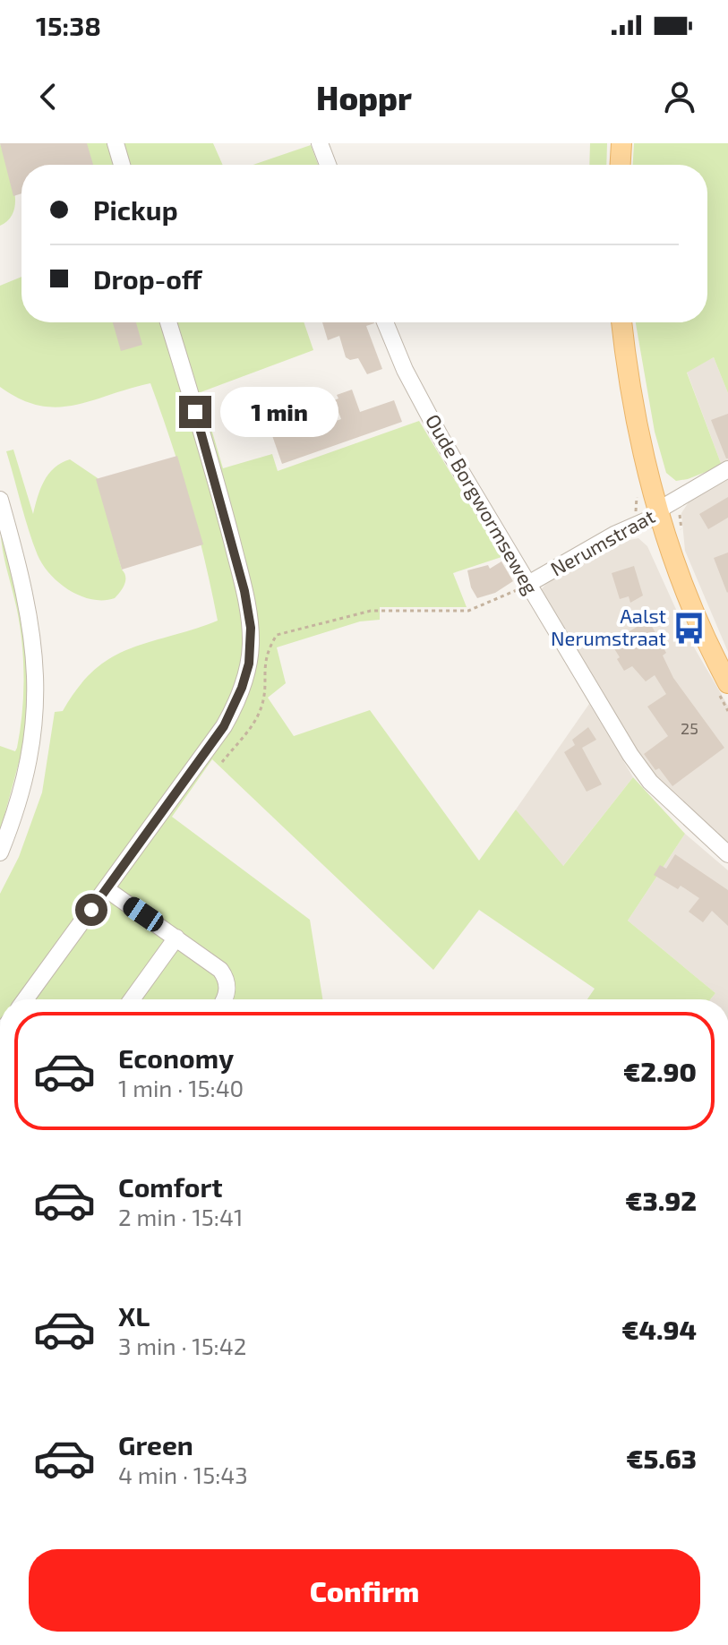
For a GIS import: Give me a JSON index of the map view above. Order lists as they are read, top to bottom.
{
  "streets": {
    "street": ["Oude Borgwormseweg", "Nerumstraat"]
  },
  "crossings": [
    ["Oude Borgwormseweg", "Nerumstraat"]
  ],
  "places": {
    "bus stop": ["Aalst Nerumstraat"]
  },
  "house_numbers": ["25"],
  "page": {
    "status": "15:38",
    "header": "Hoppr",
    "banner": ["Pickup", "Drop-off"],
    "bubble": "1 min",
    "list": [
      {
        "name": "Economy",
        "note": "1 min · 15:40",
        "value": "€2.90"
      },
      {
        "name": "Comfort",
        "note": "2 min · 15:41",
        "value": "€3.92"
      },
      {
        "name": "XL",
        "note": "3 min · 15:42",
        "value": "€4.94"
      },
      {
        "name": "Green",
        "note": "4 min · 15:43",
        "value": "€5.63"
      }
    ],
    "buttons": "Confirm"
  }
}
